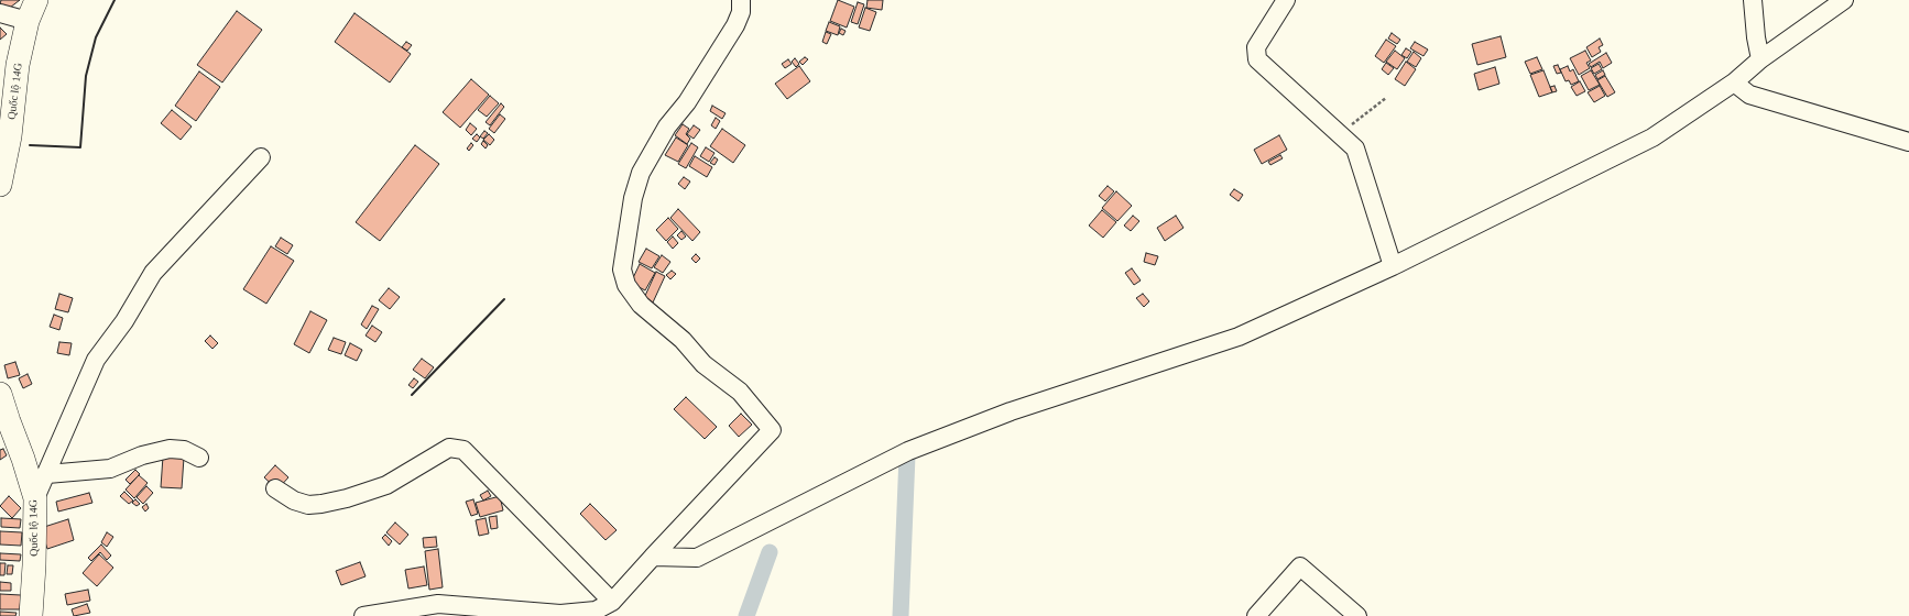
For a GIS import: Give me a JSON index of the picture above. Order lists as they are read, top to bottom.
{
  "streets": {
    "main road": ["Quốc lộ 14G"]
  }
}
